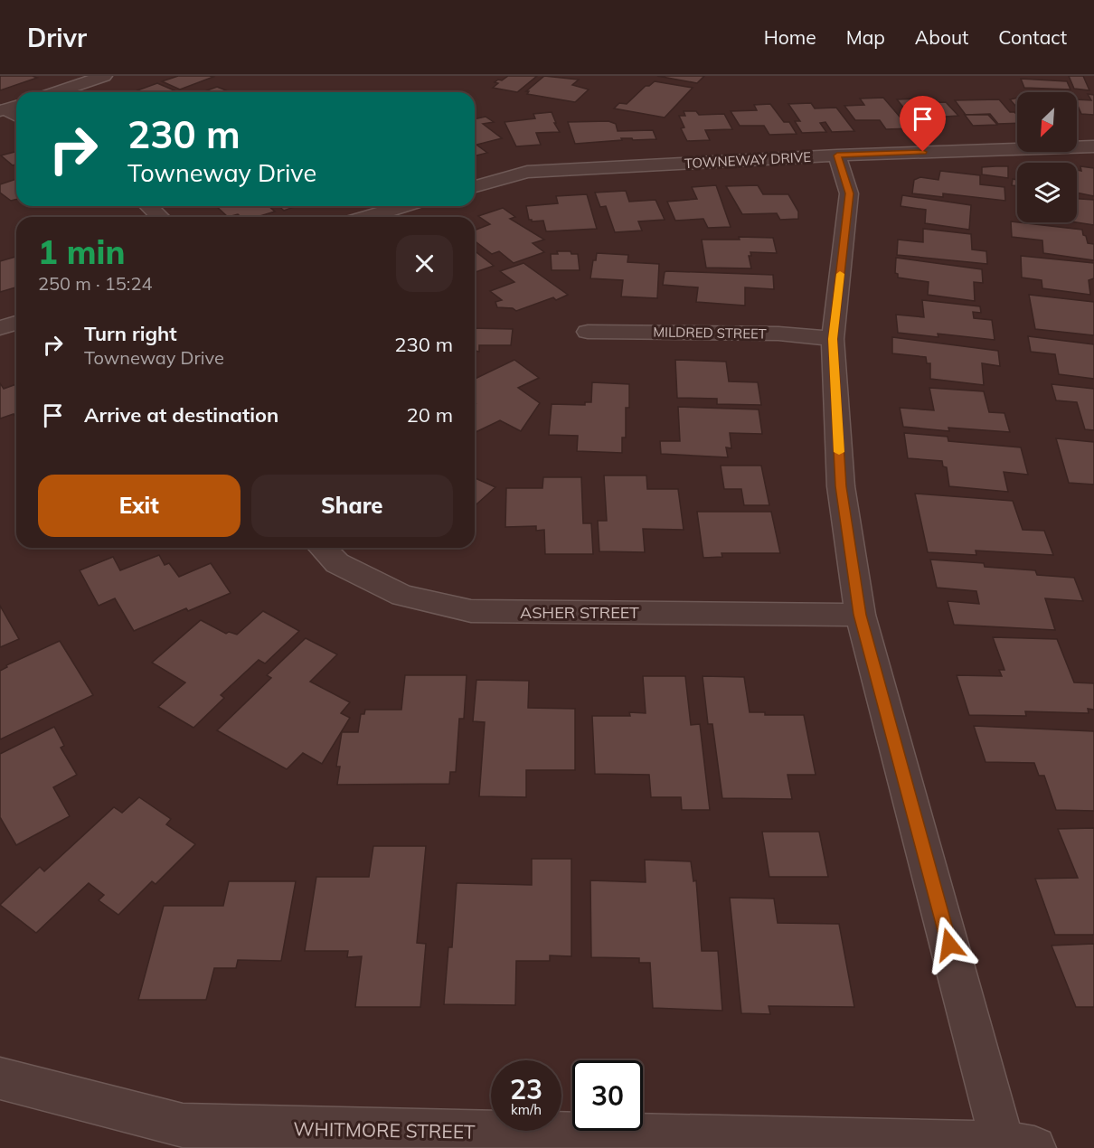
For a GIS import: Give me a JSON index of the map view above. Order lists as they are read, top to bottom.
{
  "streets": {
    "street": [
      "TOWNEWAY DRIVE",
      "MILDRED STREET",
      "ASHER STREET",
      "WHITMORE STREET"
    ]
  },
  "north": "bottom left",
  "page": {
    "header": "Drivr",
    "nav": [
      "Home",
      "Map",
      "About",
      "Contact"
    ],
    "turn": ["230 m", "Towneway Drive"],
    "heading": ["1 min", "250 m · 15:24"],
    "list": [
      {
        "name": "Turn right",
        "note": "Towneway Drive",
        "value": "230 m"
      },
      {
        "name": "Arrive at destination",
        "value": "20 m"
      }
    ],
    "buttons": ["Exit", "Share"],
    "speed": "23 km/h",
    "limit": "30"
  }
}
